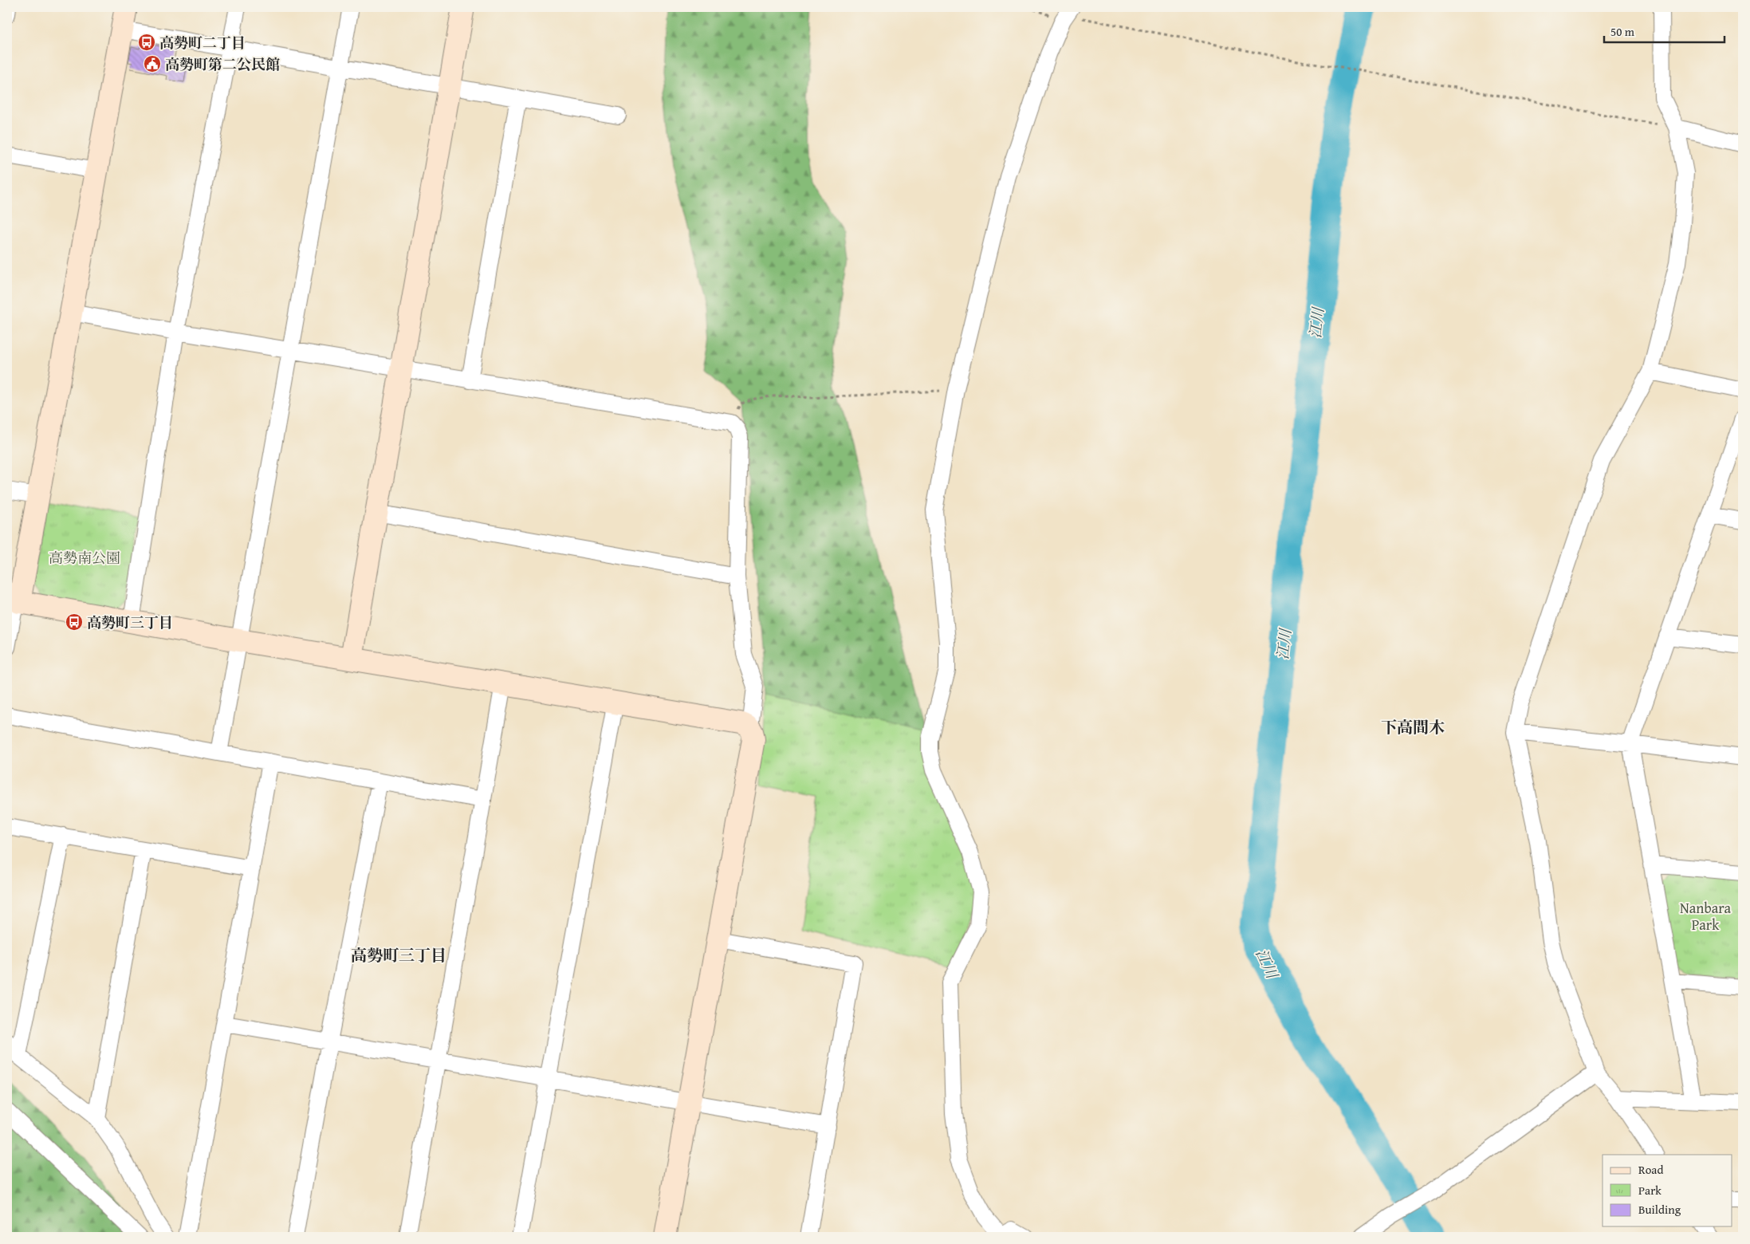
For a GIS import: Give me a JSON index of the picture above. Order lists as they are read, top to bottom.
{
  "districts": ["下高間木", "高勢町三丁目"],
  "water": ["江川"],
  "parks": ["高勢南公園", "Nanbara Park"],
  "places": {
    "bus stop": ["高勢町二丁目", "高勢町三丁目"],
    "public building": ["高勢町第二公民館"]
  },
  "legend": ["Road", "Park", "Building"],
  "scale_bar": "50 m"
}
